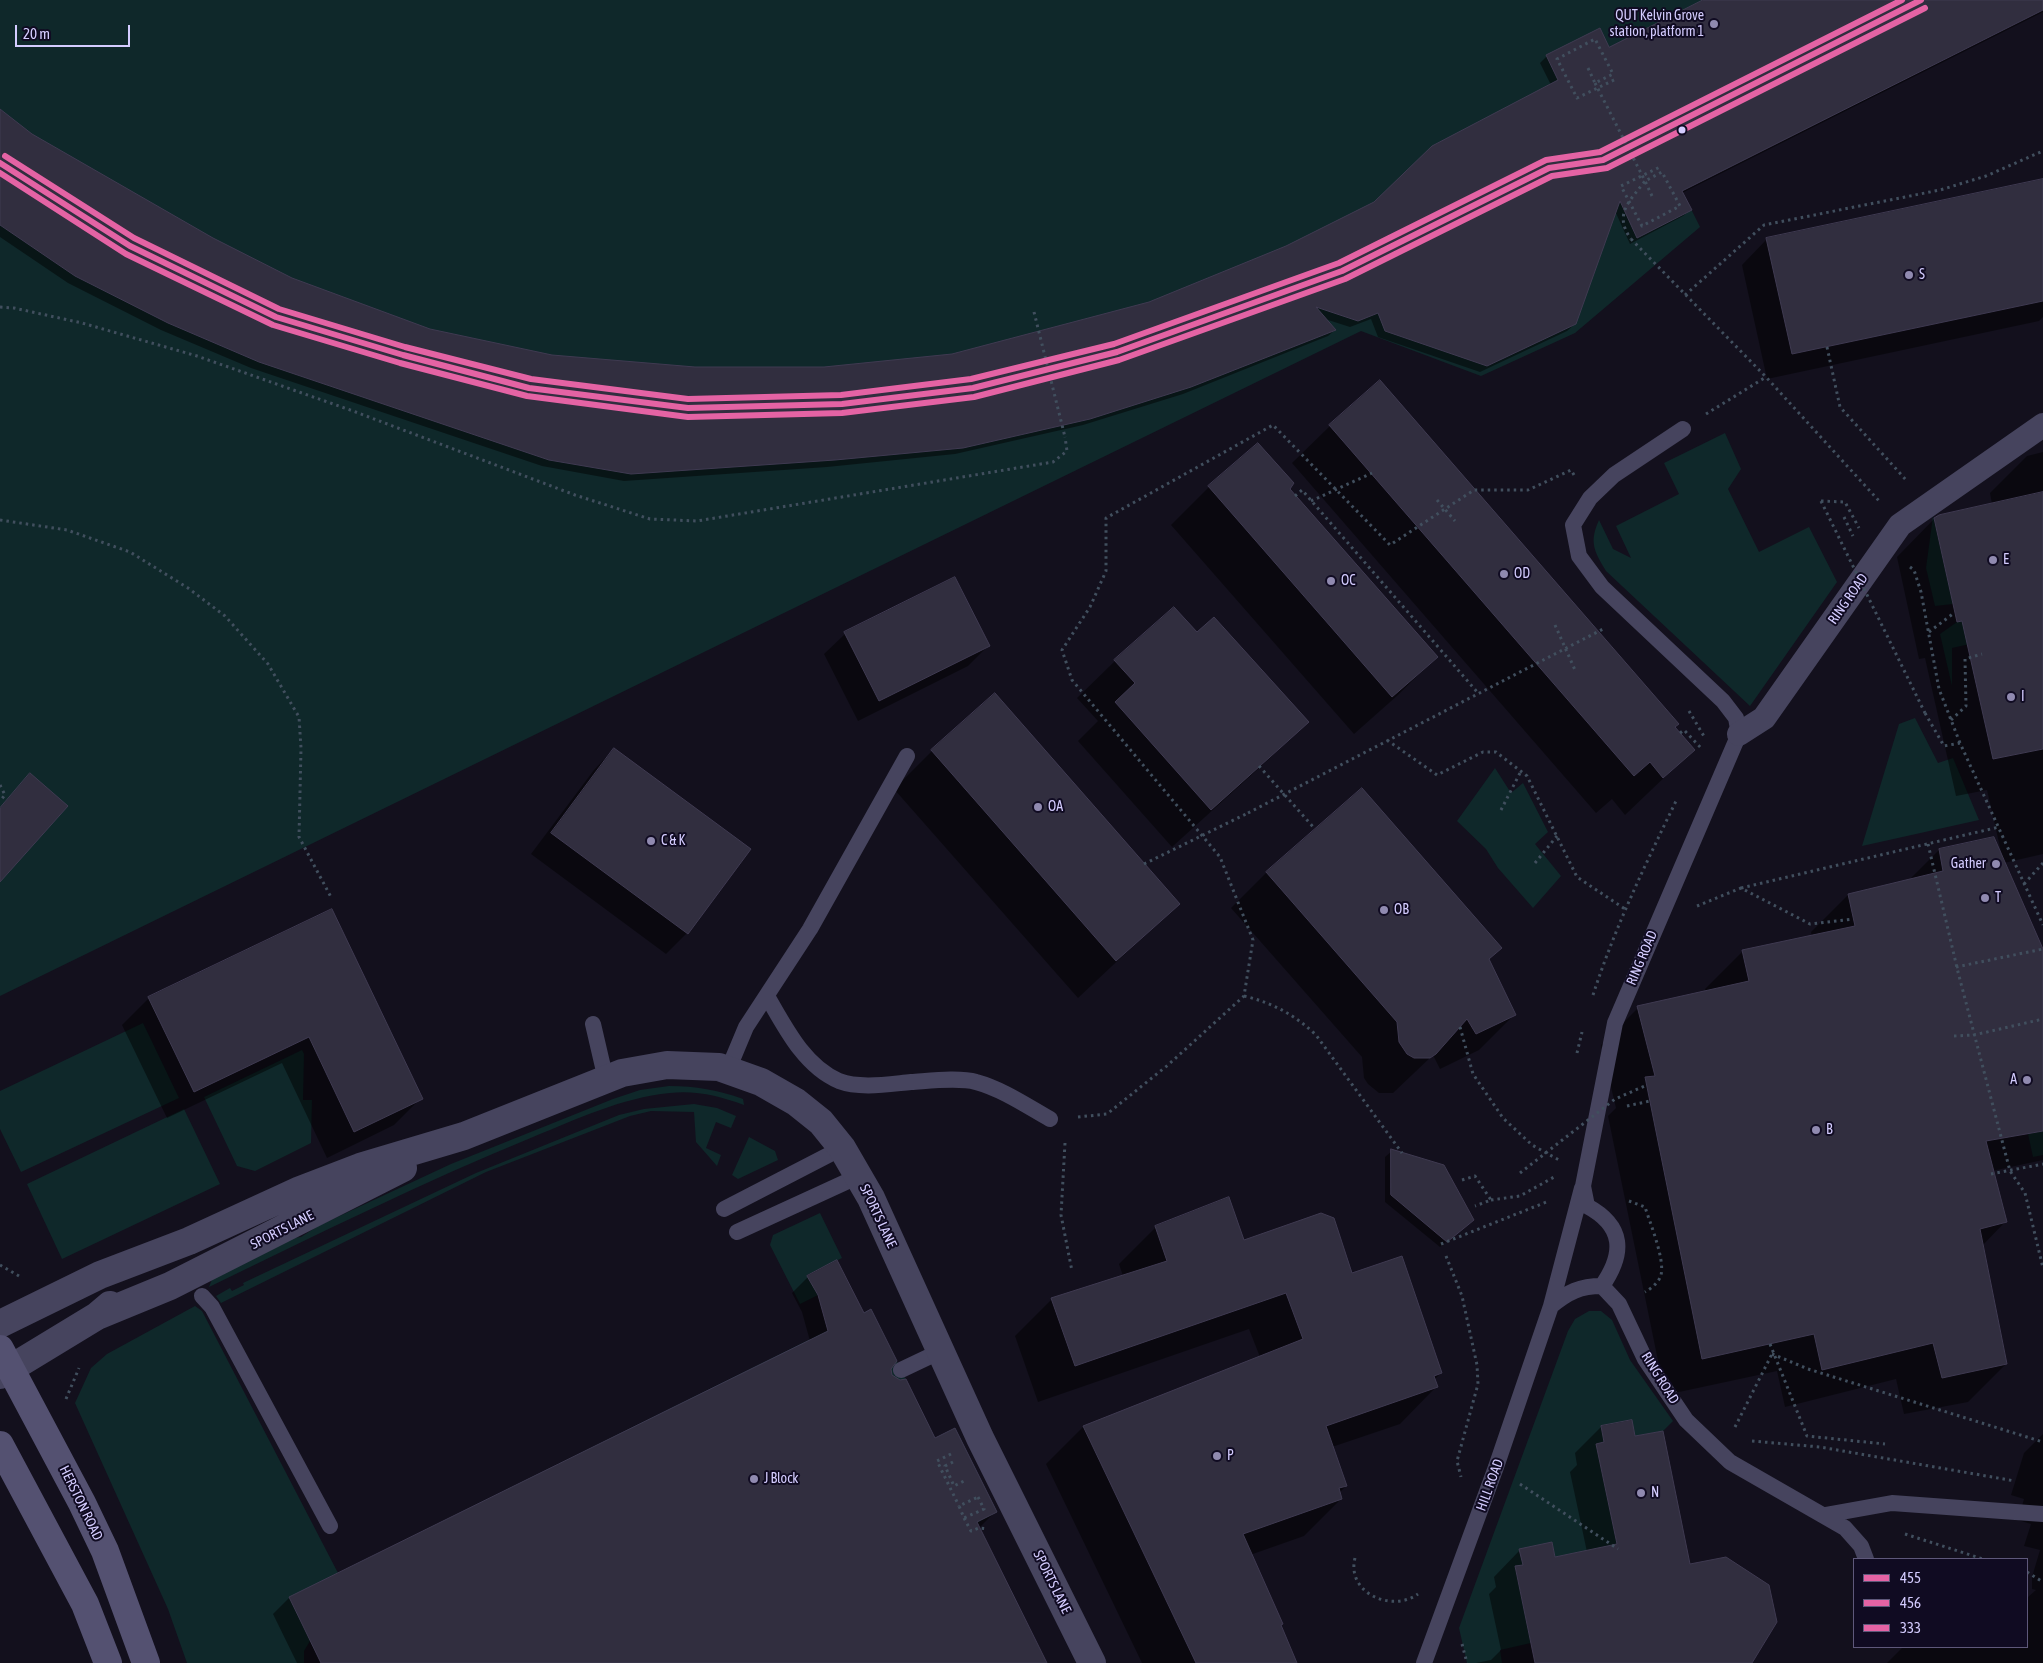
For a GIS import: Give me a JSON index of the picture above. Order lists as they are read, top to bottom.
{
  "streets": {
    "main road": ["HERSTON ROAD"],
    "street": ["RING ROAD", "SPORTS LANE"],
    "lane": ["HILL ROAD"]
  },
  "crossings": [
    ["RING ROAD", "HILL ROAD"],
    ["SPORTS LANE", "HERSTON ROAD"]
  ],
  "places": [
    "QUT Kelvin Grove station, platform 1",
    "S",
    "E",
    "OD",
    "OC",
    "I",
    "OA",
    "C & K",
    "Gather",
    "T",
    "OB",
    "A",
    "B",
    "P",
    "J Block",
    "N"
  ],
  "lines": ["transit line 455", "transit line 333", "transit line 456"],
  "legend": ["455", "456", "333"],
  "scale_bar": "20 m"
}
